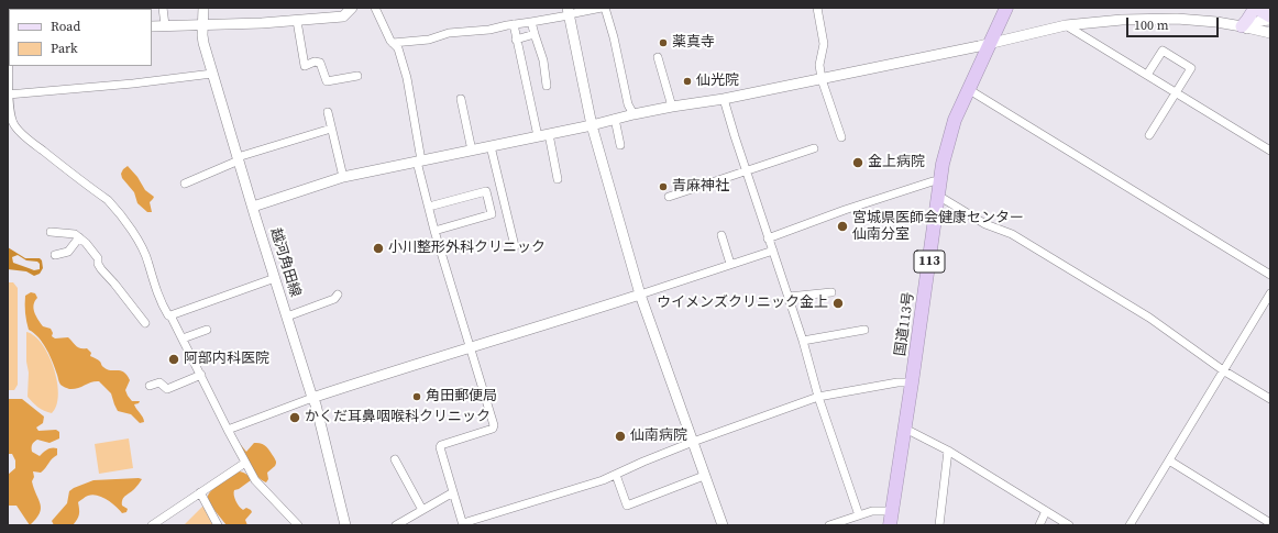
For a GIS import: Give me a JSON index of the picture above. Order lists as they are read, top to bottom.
{
  "streets": {
    "highway": ["113", "国道113号"],
    "street": ["越河角田線"]
  },
  "places": [
    "薬真寺",
    "仙光院",
    "金上病院",
    "青麻神社",
    "宮城県医師会健康センター 仙南分室",
    "小川整形外科クリニック",
    "ウイメンズクリニック金上",
    "阿部内科医院",
    "角田郵便局",
    "かくだ耳鼻咽喉科クリニック",
    "仙南病院"
  ],
  "legend": ["Road", "Park"],
  "scale_bar": "100 m"
}
